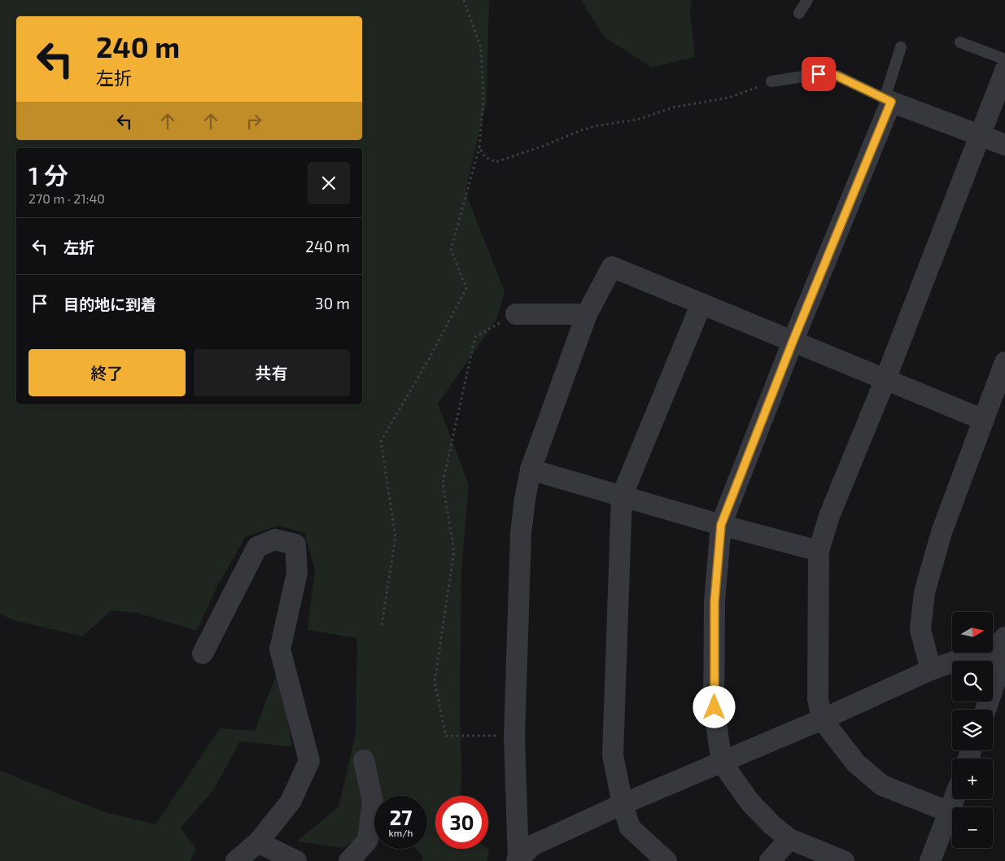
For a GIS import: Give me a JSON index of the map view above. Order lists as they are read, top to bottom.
{
  "north": "right",
  "page": {
    "turn": ["240 m", "左折"],
    "heading": ["1 分", "270 m · 21:40"],
    "list": [
      {
        "name": "左折",
        "value": "240 m"
      },
      {
        "name": "目的地に到着",
        "value": "30 m"
      }
    ],
    "buttons": ["終了", "共有"],
    "map_buttons": ["+", "−"],
    "speed": "27 km/h",
    "limit": "30"
  }
}
